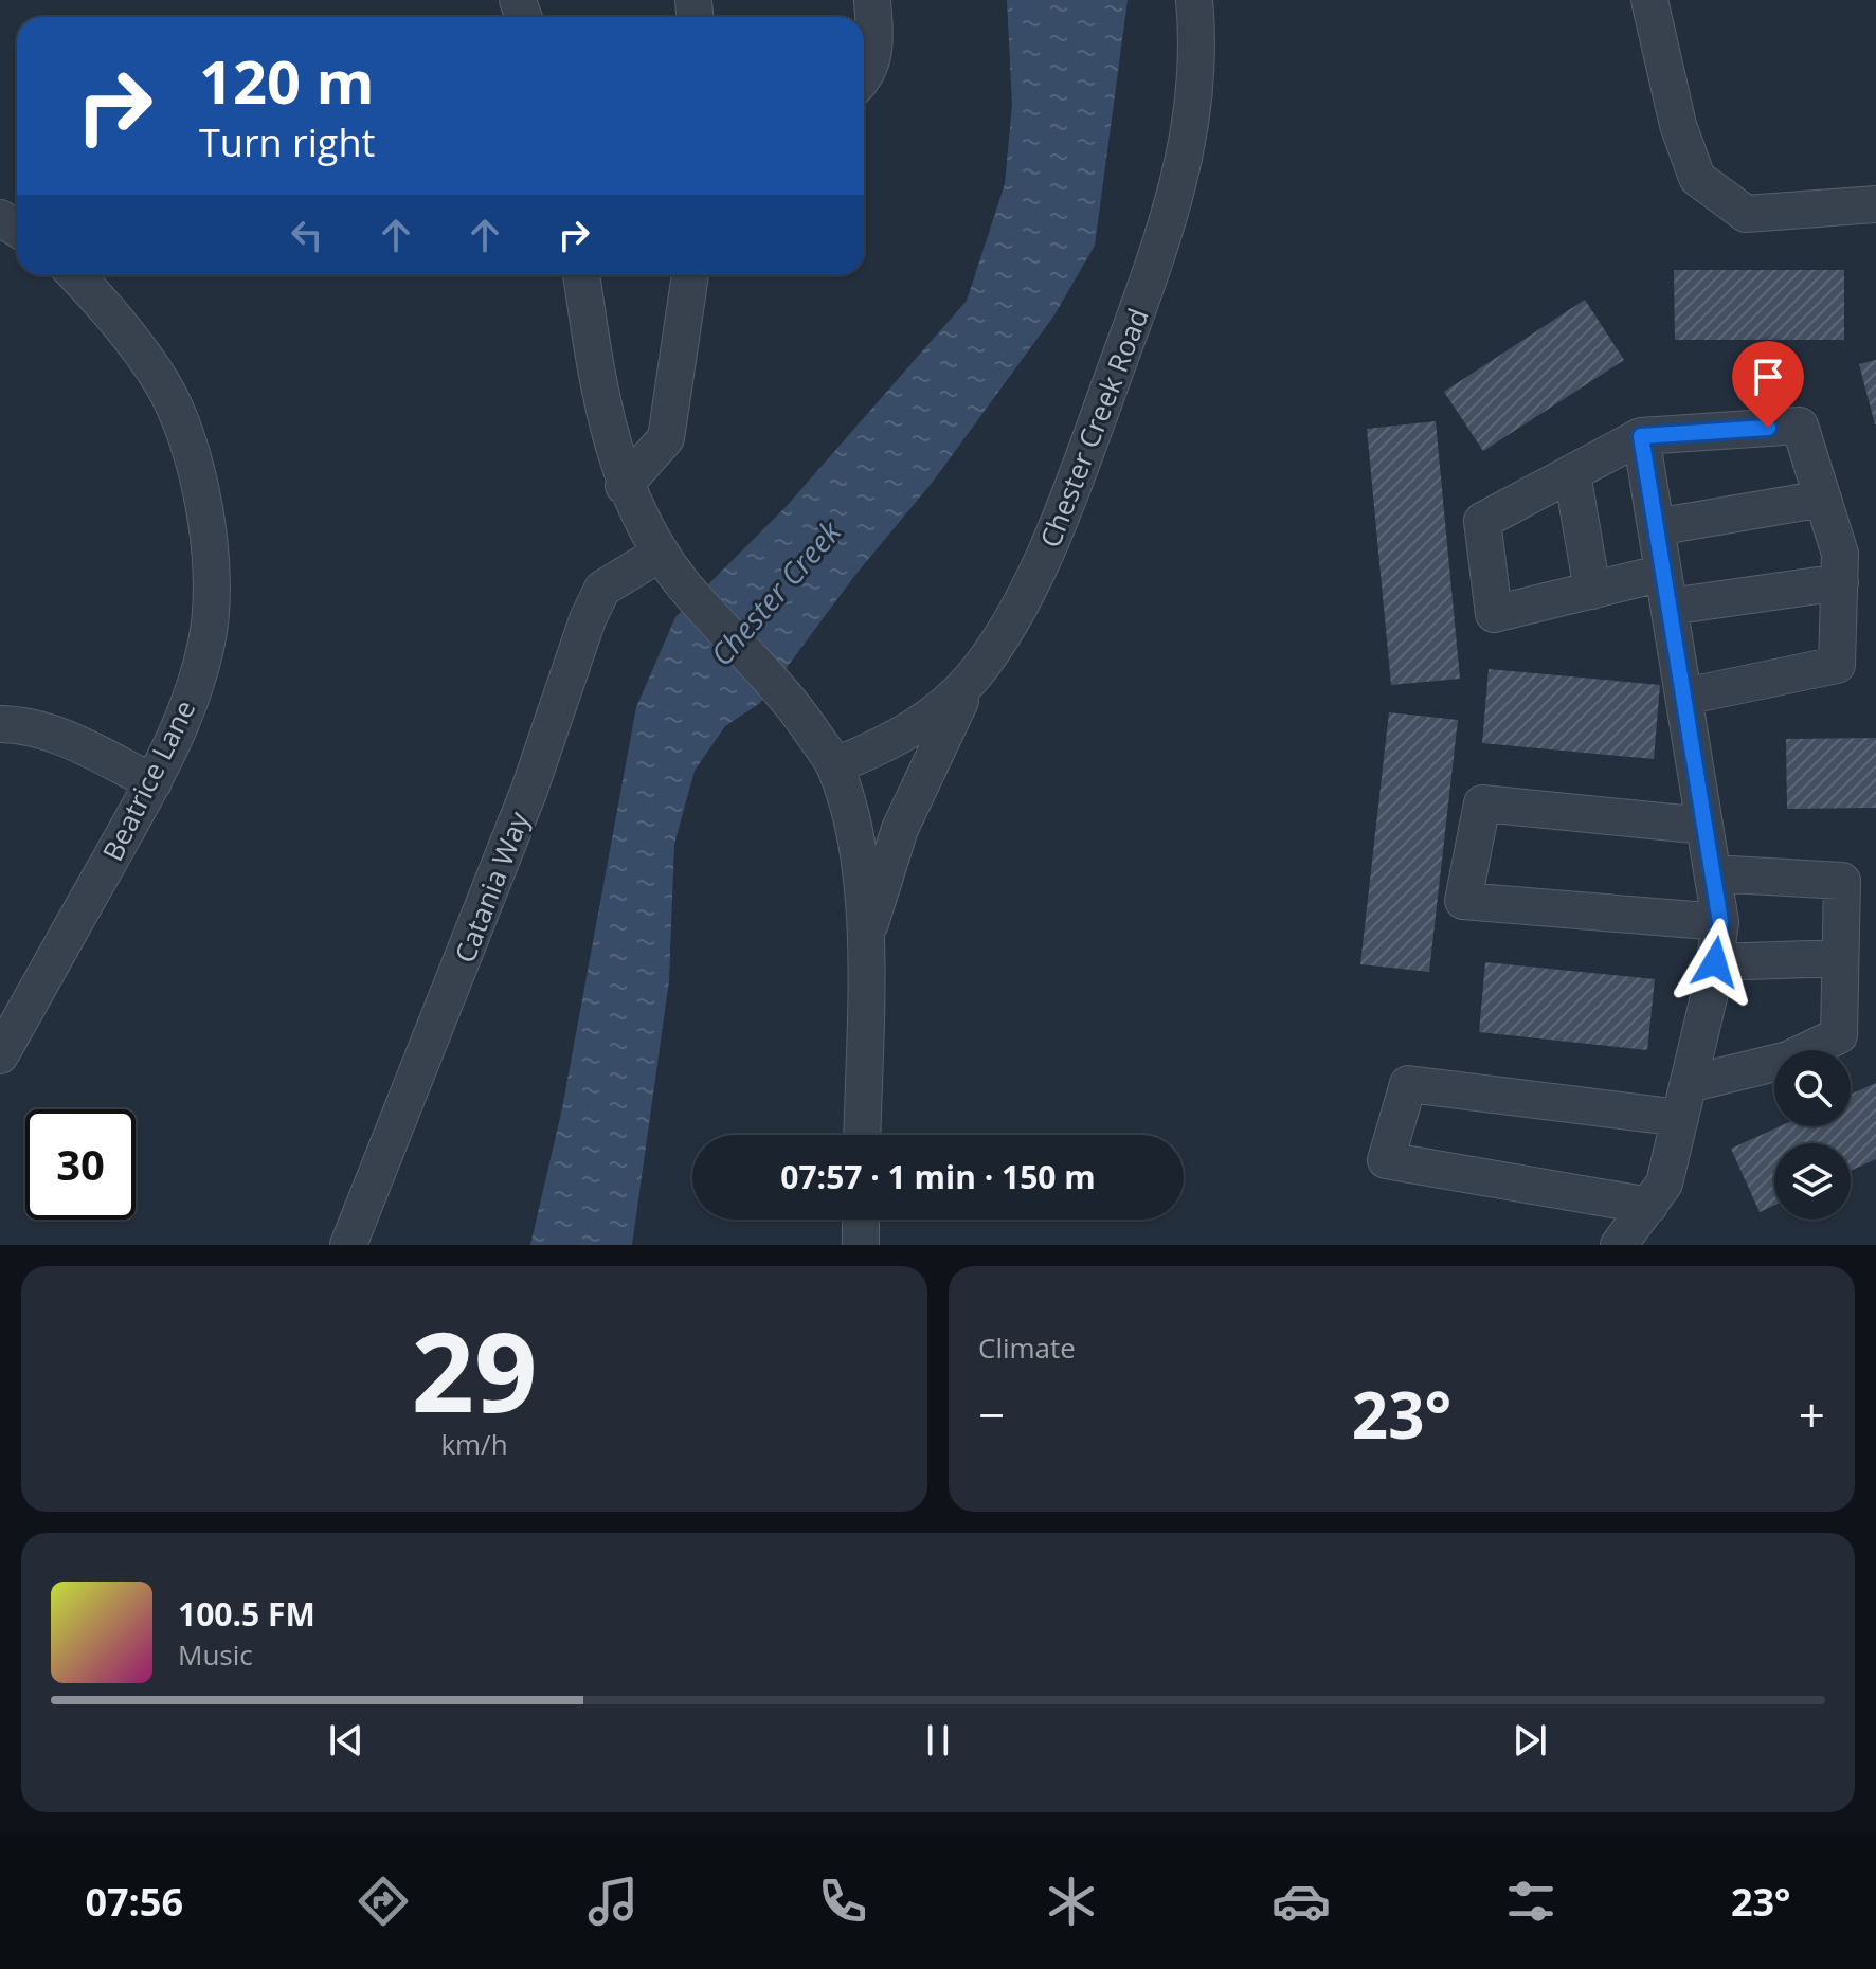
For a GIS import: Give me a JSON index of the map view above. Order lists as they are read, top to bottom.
{
  "streets": {
    "street": ["Chester Creek Road", "Beatrice Lane", "Catania Way"]
  },
  "water": ["Chester Creek"],
  "page": {
    "turn": ["120 m", "Turn right"],
    "limit": "30",
    "trip": "07:57 · 1 min · 150 m",
    "tile": [
      ["29", "km/h"],
      "Climate"
    ],
    "heat": ["−", "23°", "+"],
    "song": ["100.5 FM", "Music"],
    "tabs": ["07:56", "23°"]
  }
}
